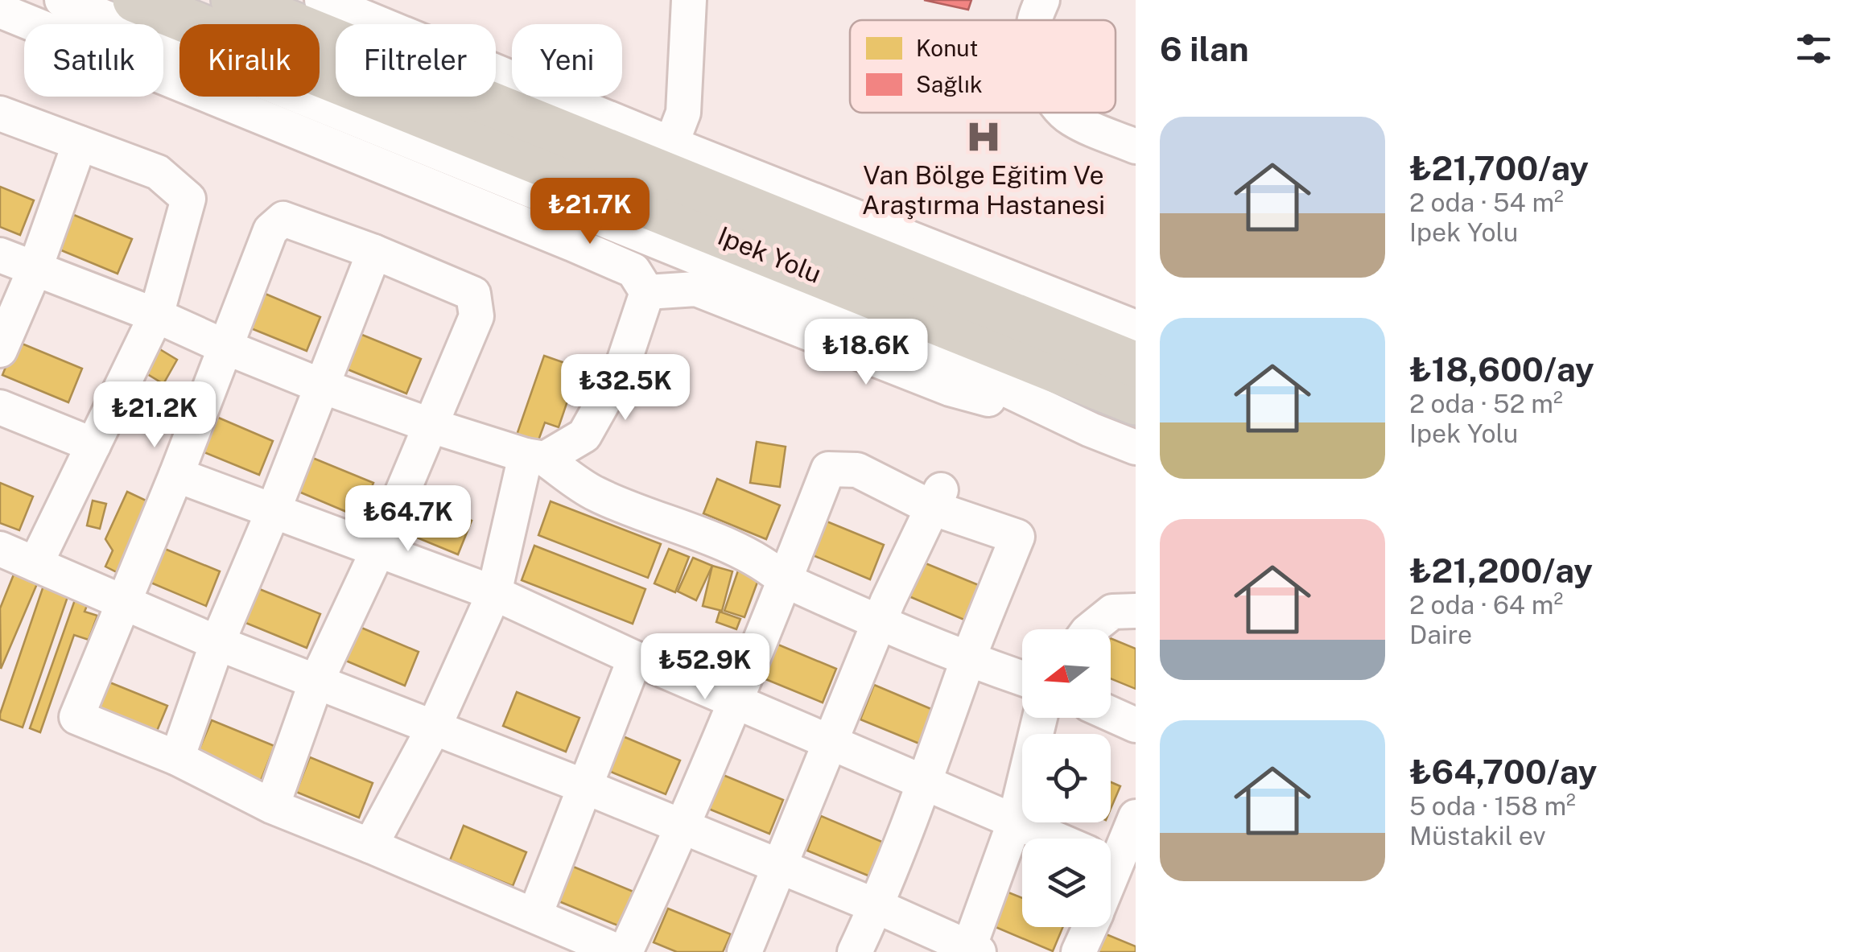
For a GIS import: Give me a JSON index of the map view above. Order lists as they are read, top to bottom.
{
  "streets": {
    "highway": ["Ipek Yolu"]
  },
  "places": {
    "hospital": ["Van Bölge Eğitim Ve Araştırma Hastanesi"]
  },
  "legend": ["Konut", "Sağlık"],
  "north": "left",
  "page": {
    "heading": "6 ilan",
    "chip": [
      "Satılık",
      "Kiralık",
      "Filtreler",
      "Yeni"
    ],
    "list": [
      {
        "name": "₺21,700/ay",
        "note": "2 oda · 54 m² · Ipek Yolu"
      },
      {
        "name": "₺18,600/ay",
        "note": "2 oda · 52 m² · Ipek Yolu"
      },
      {
        "name": "₺21,200/ay",
        "note": "2 oda · 64 m² · Daire"
      },
      {
        "name": "₺64,700/ay",
        "note": "5 oda · 158 m² · Müstakil ev"
      }
    ],
    "price": [
      "₺21.7K",
      "₺18.6K",
      "₺32.5K",
      "₺21.2K",
      "₺64.7K",
      "₺52.9K"
    ]
  }
}
